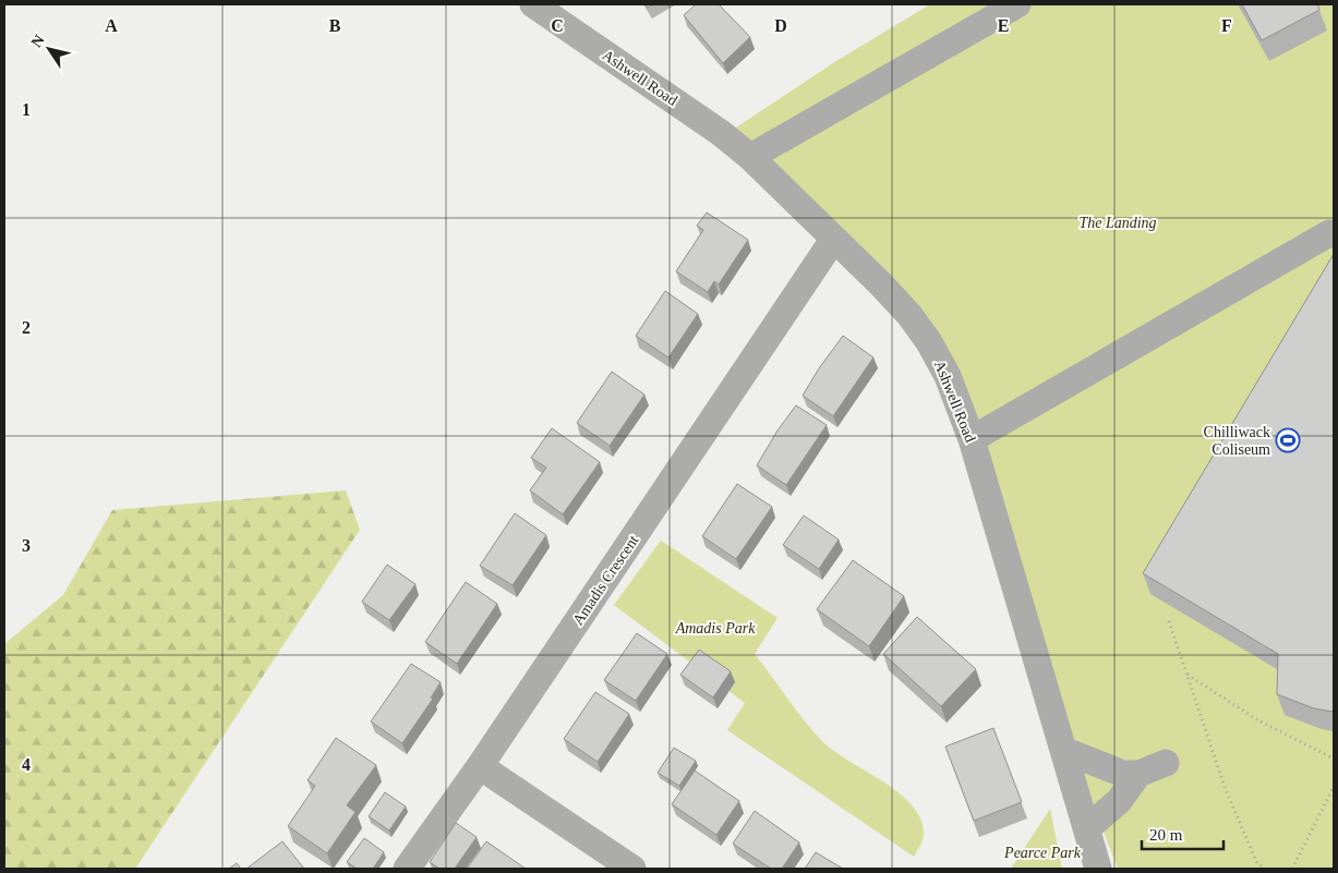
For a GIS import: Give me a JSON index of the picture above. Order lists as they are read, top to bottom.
{
  "streets": {
    "street": ["Ashwell Road", "Amadis Crescent"]
  },
  "crossings": [
    ["Ashwell Road", "Amadis Crescent"]
  ],
  "parks": ["The Landing", "Amadis Park", "Pearce Park"],
  "places": {
    "sports": ["Chilliwack Coliseum"]
  },
  "scale_bar": "20 m",
  "north": "top left",
  "grid": {
    "columns": [
      "A",
      "B",
      "C",
      "D",
      "E",
      "F"
    ],
    "rows": [
      "1",
      "2",
      "3",
      "4"
    ]
  }
}
